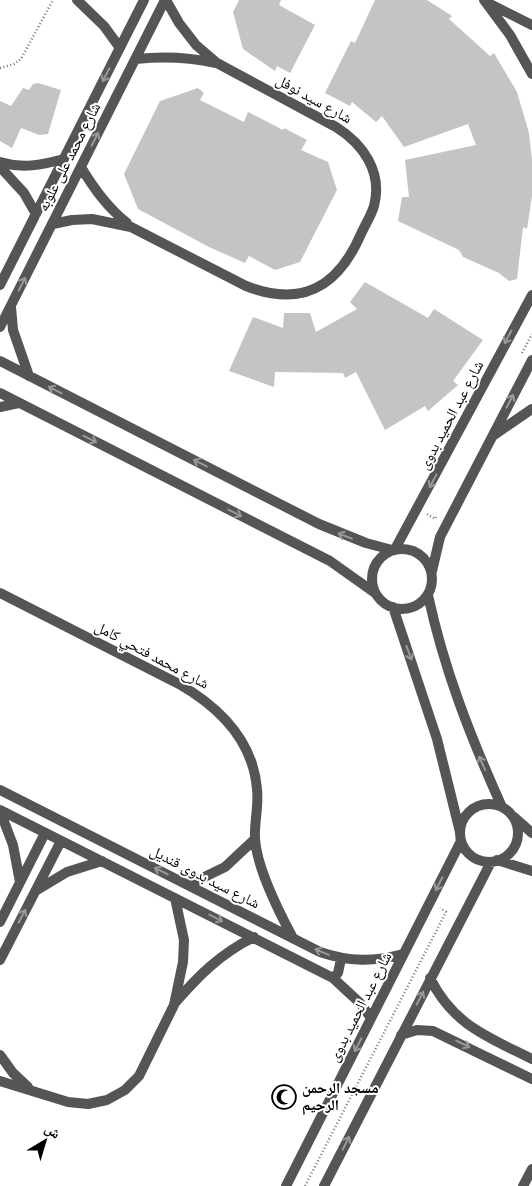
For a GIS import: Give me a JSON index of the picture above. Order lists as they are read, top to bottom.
{
  "streets": {
    "street": [
      "شارع سيد نوفل",
      "شارع محمد على علوبه",
      "شارع عبد الحميد بدوى",
      "شارع محمد فتحي كامل",
      "شارع سيد بدوى قنديل"
    ]
  },
  "crossings": [
    ["شارع سيد نوفل", "شارع محمد على علوبه"],
    ["شارع عبد الحميد بدوى", "شارع سيد بدوى قنديل"],
    ["شارع محمد فتحي كامل", "شارع سيد بدوى قنديل"]
  ],
  "places": {
    "mosque": ["مسجد الرحمن الرحيم"]
  },
  "north": "top right"
}
